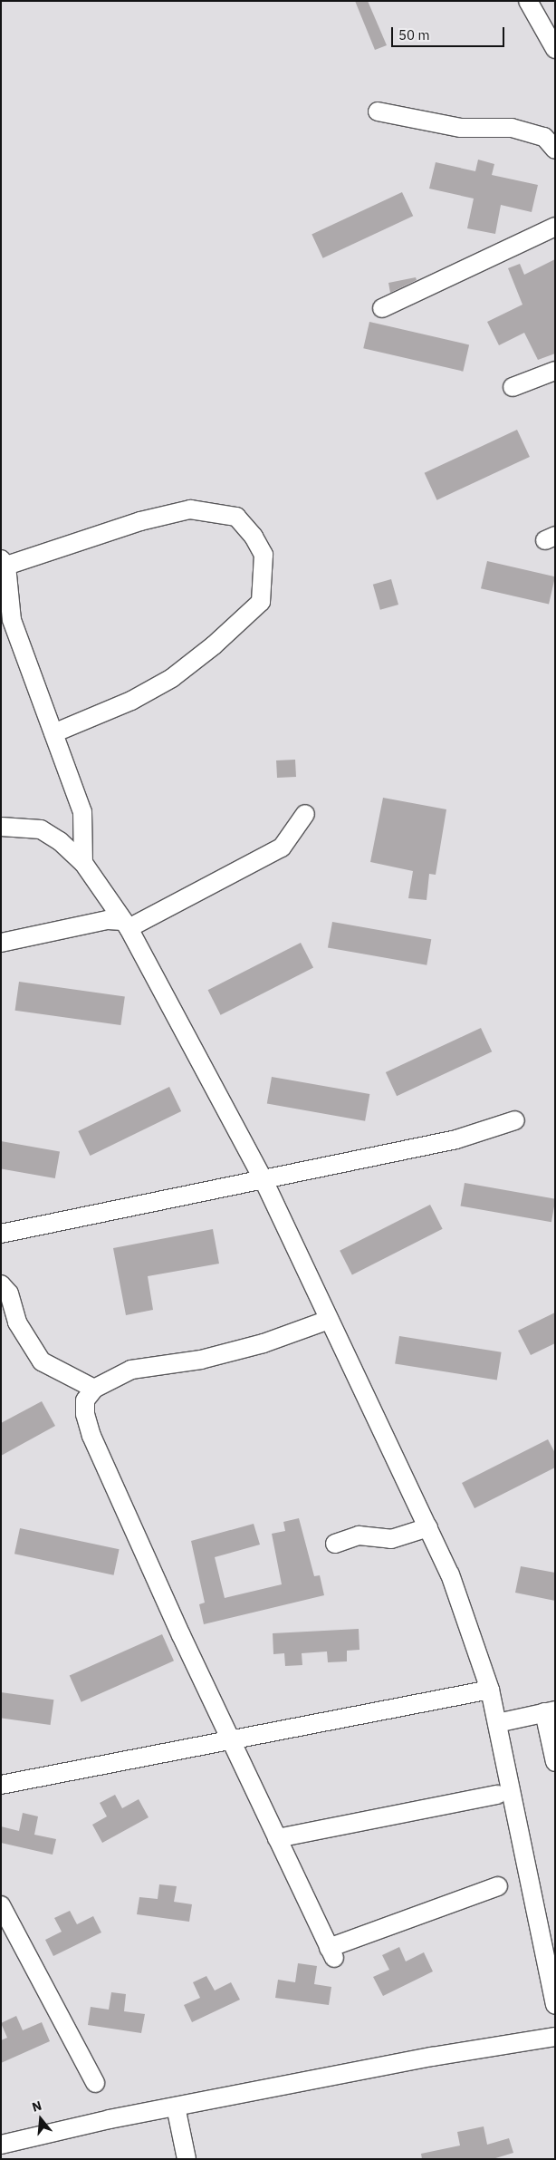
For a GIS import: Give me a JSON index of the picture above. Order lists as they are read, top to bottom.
{
  "scale_bar": "50 m",
  "north": "top"
}
